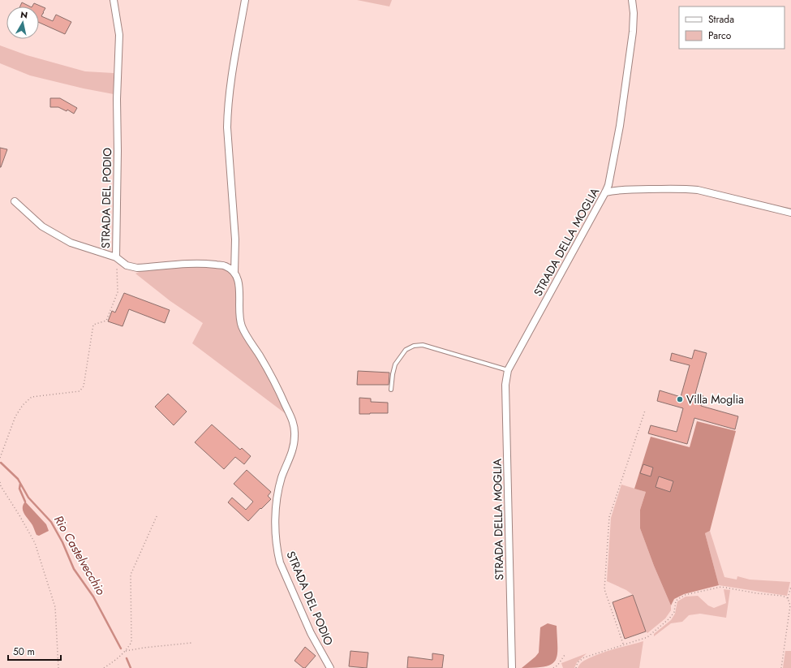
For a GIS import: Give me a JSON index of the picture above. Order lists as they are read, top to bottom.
{
  "streets": {
    "street": ["STRADA DEL PODIO", "STRADA DELLA MOGLIA"]
  },
  "water": ["Rio Castelvecchio"],
  "places": ["Villa Moglia"],
  "legend": ["Strada", "Parco"],
  "scale_bar": "50 m",
  "north": "top"
}
